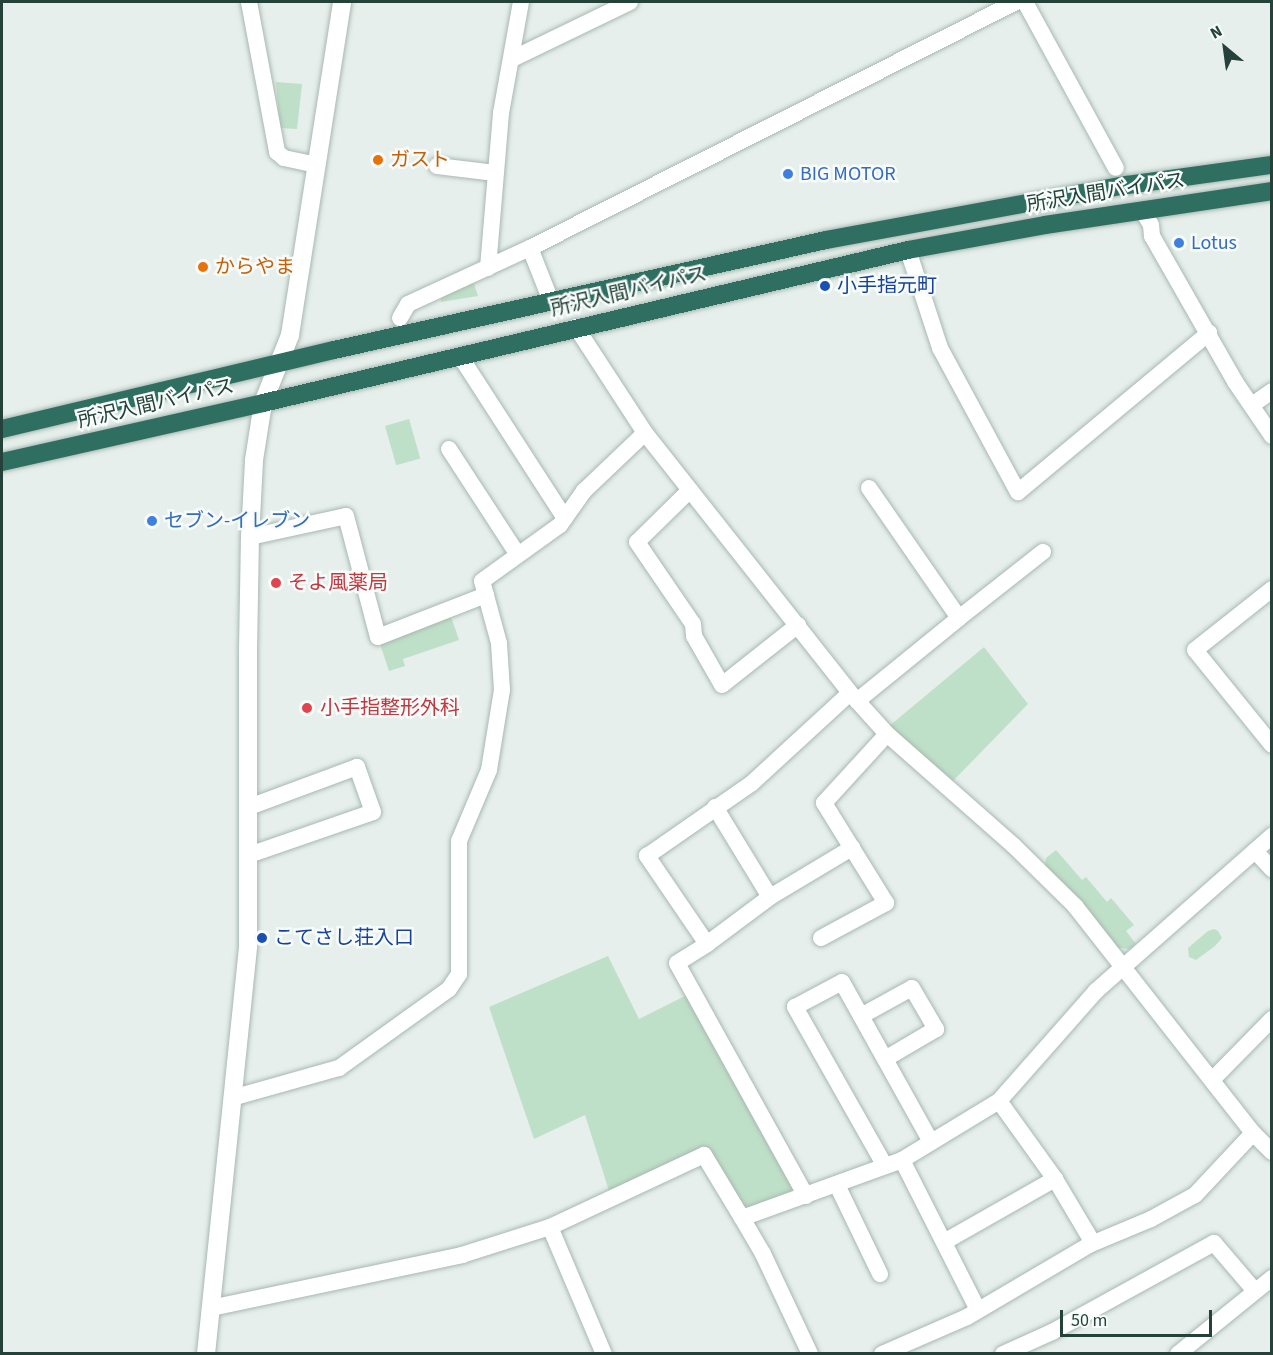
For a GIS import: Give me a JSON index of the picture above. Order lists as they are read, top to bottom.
{
  "streets": {
    "highway": ["所沢入間バイパス"]
  },
  "places": [
    "ガスト",
    "BIG MOTOR",
    "Lotus",
    "からやま",
    "小手指元町",
    "セブン-イレブン",
    "そよ風薬局",
    "小手指整形外科",
    "こてさし荘入口"
  ],
  "scale_bar": "50 m",
  "north": "top left"
}
